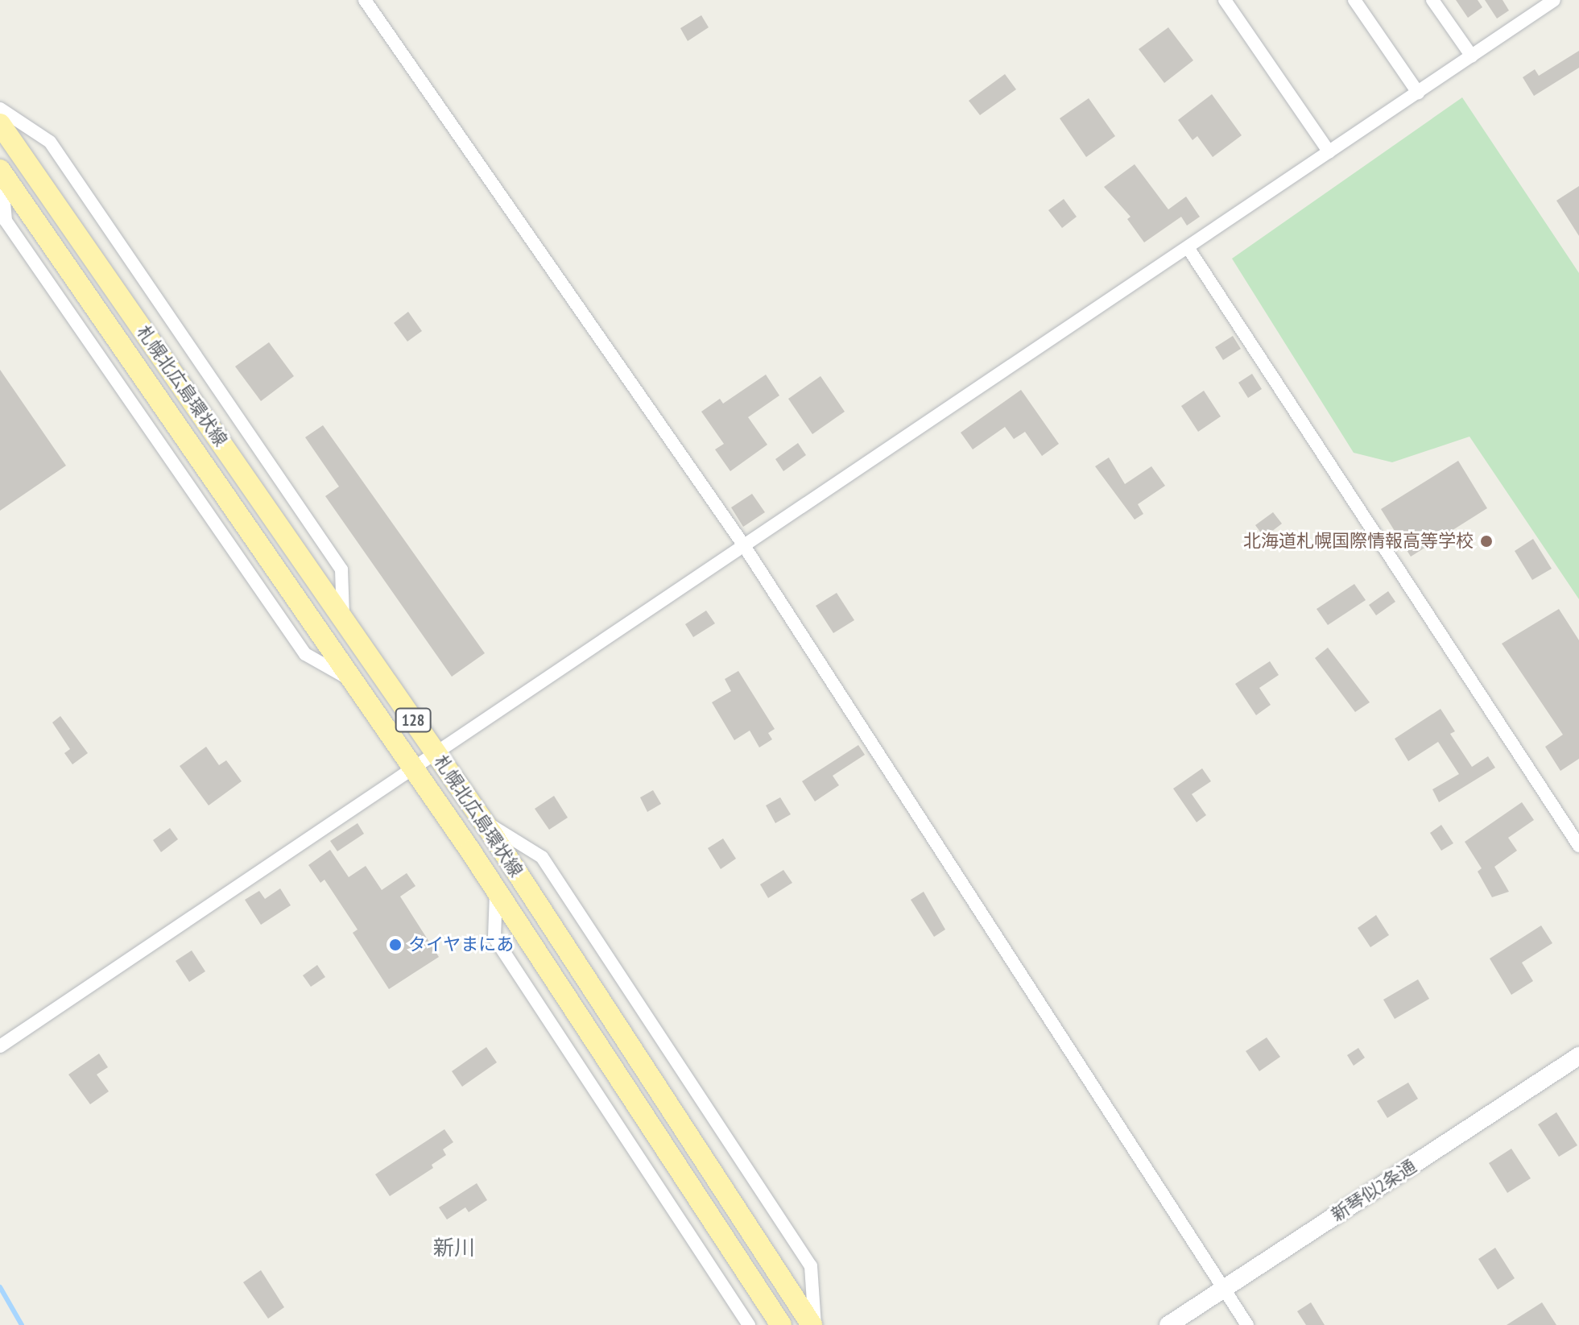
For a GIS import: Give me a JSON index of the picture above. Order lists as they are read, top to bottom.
{
  "streets": {
    "main road": ["札幌北広島環状線", "128"],
    "street": ["新琴似2条通"]
  },
  "districts": ["新川"],
  "places": ["北海道札幌国際情報高等学校", "タイヤまにあ"]
}
